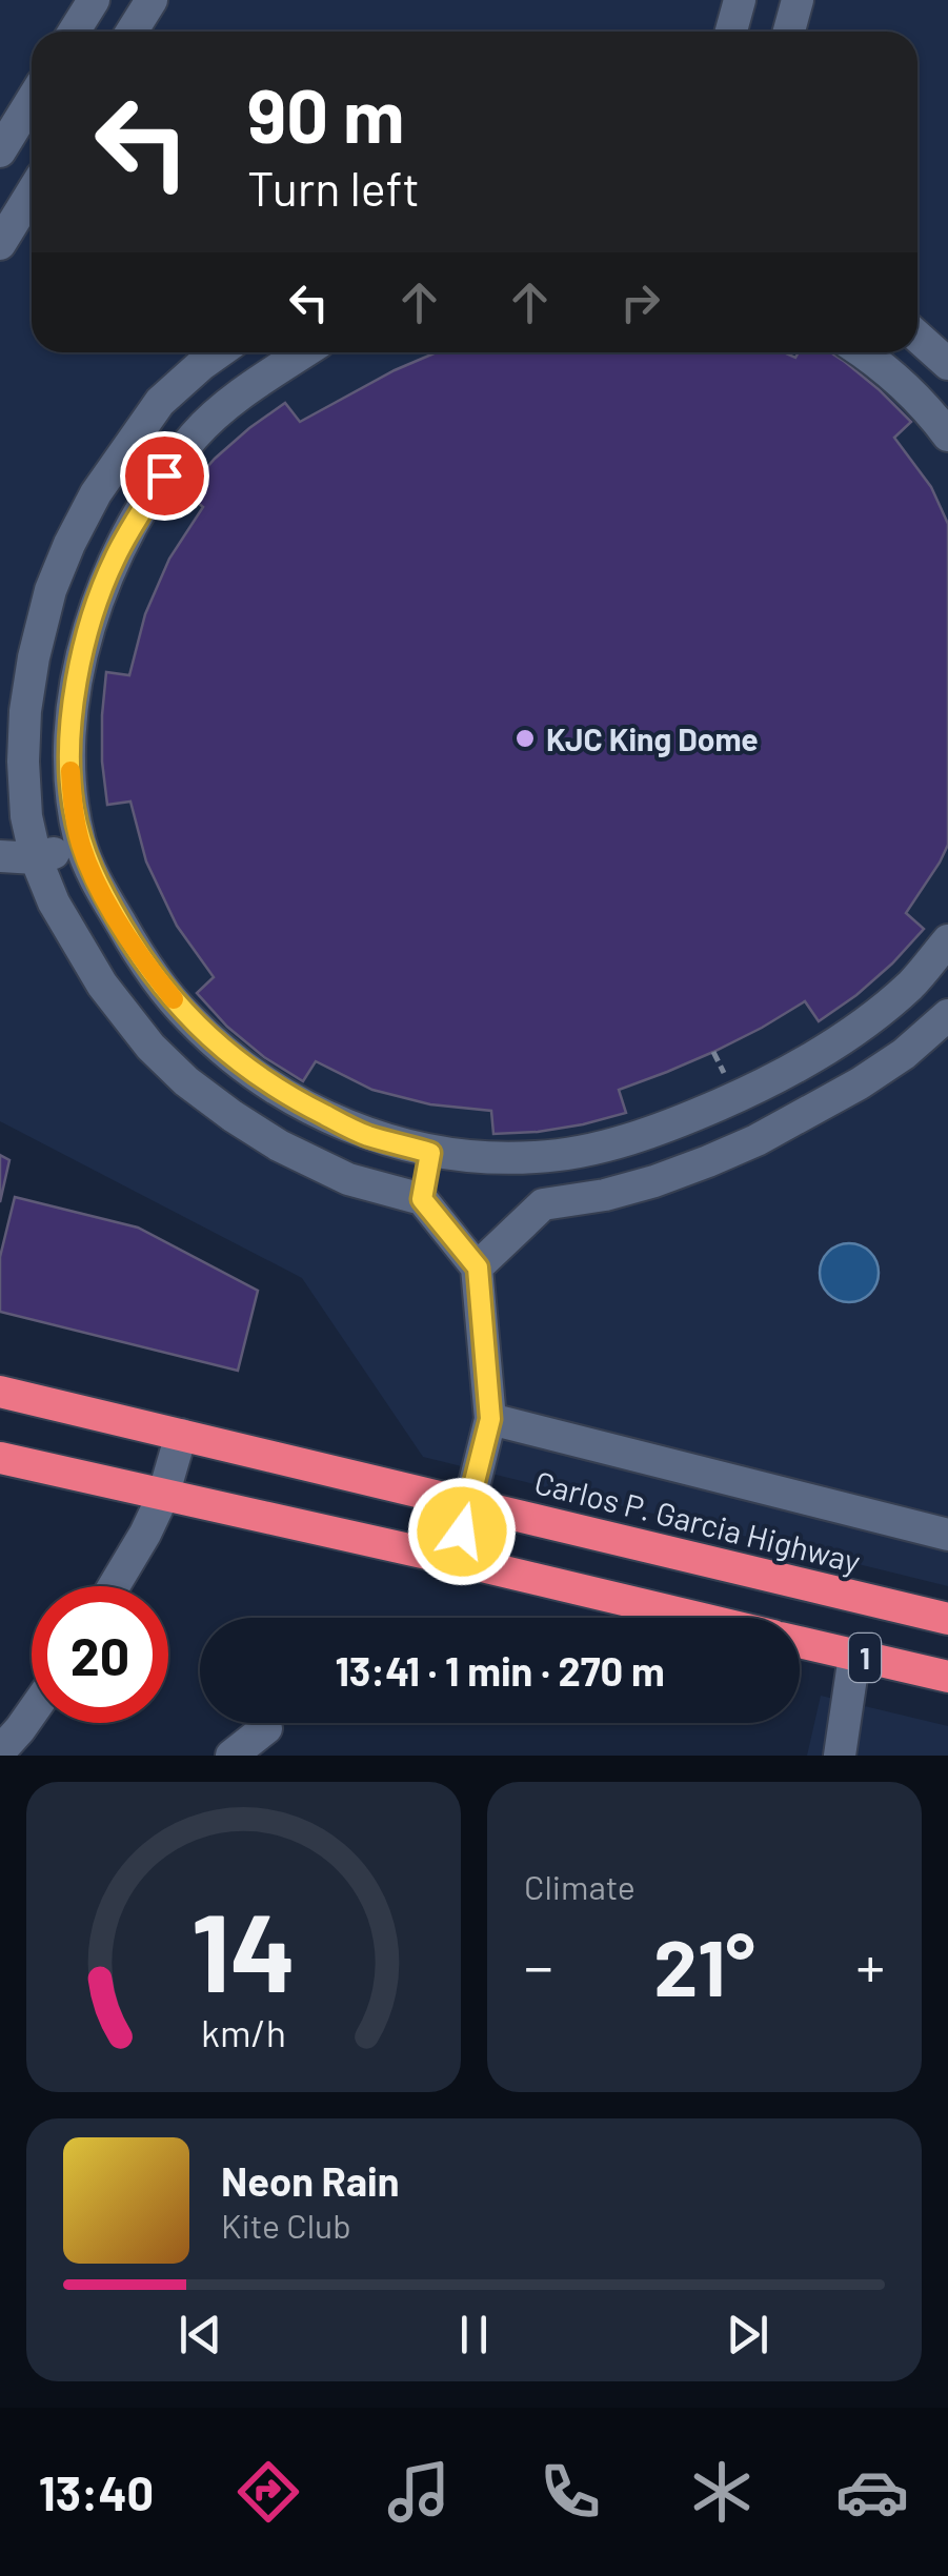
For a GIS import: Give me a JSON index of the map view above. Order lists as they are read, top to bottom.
{
  "streets": {
    "highway": ["Carlos P. Garcia Highway", "1"]
  },
  "places": ["KJC King Dome"],
  "page": {
    "turn": ["90 m", "Turn left"],
    "limit": "20",
    "trip": "13:41 · 1 min · 270 m",
    "tile": "Climate",
    "heat": ["−", "21°", "+"],
    "song": ["Neon Rain", "Kite Club"],
    "tabs": "13:40",
    "gauge": ["14", "km/h"]
  }
}
